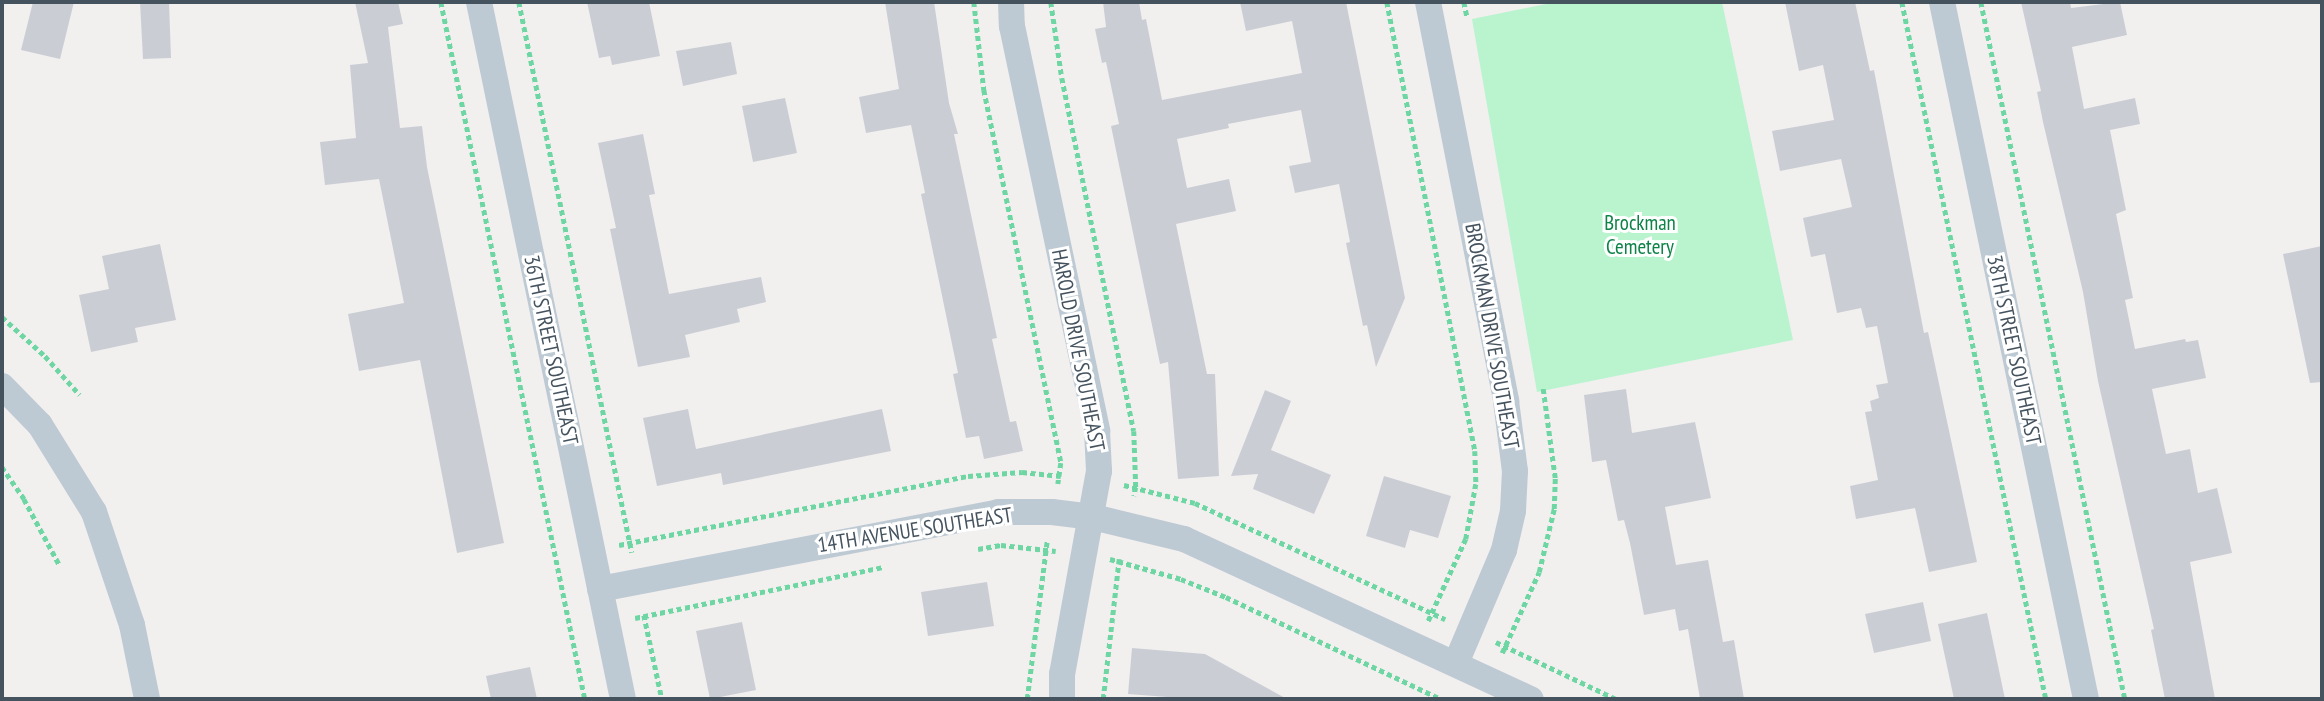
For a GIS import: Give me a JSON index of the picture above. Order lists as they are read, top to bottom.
{
  "streets": {
    "street": [
      "BROCKMAN DRIVE SOUTHEAST",
      "36TH STREET SOUTHEAST",
      "HAROLD DRIVE SOUTHEAST",
      "38TH STREET SOUTHEAST",
      "14TH AVENUE SOUTHEAST"
    ]
  },
  "crossings": [
    ["BROCKMAN DRIVE SOUTHEAST", "14TH AVENUE SOUTHEAST"],
    ["36TH STREET SOUTHEAST", "14TH AVENUE SOUTHEAST"],
    ["HAROLD DRIVE SOUTHEAST", "14TH AVENUE SOUTHEAST"]
  ],
  "parks": ["Brockman Cemetery"]
}
